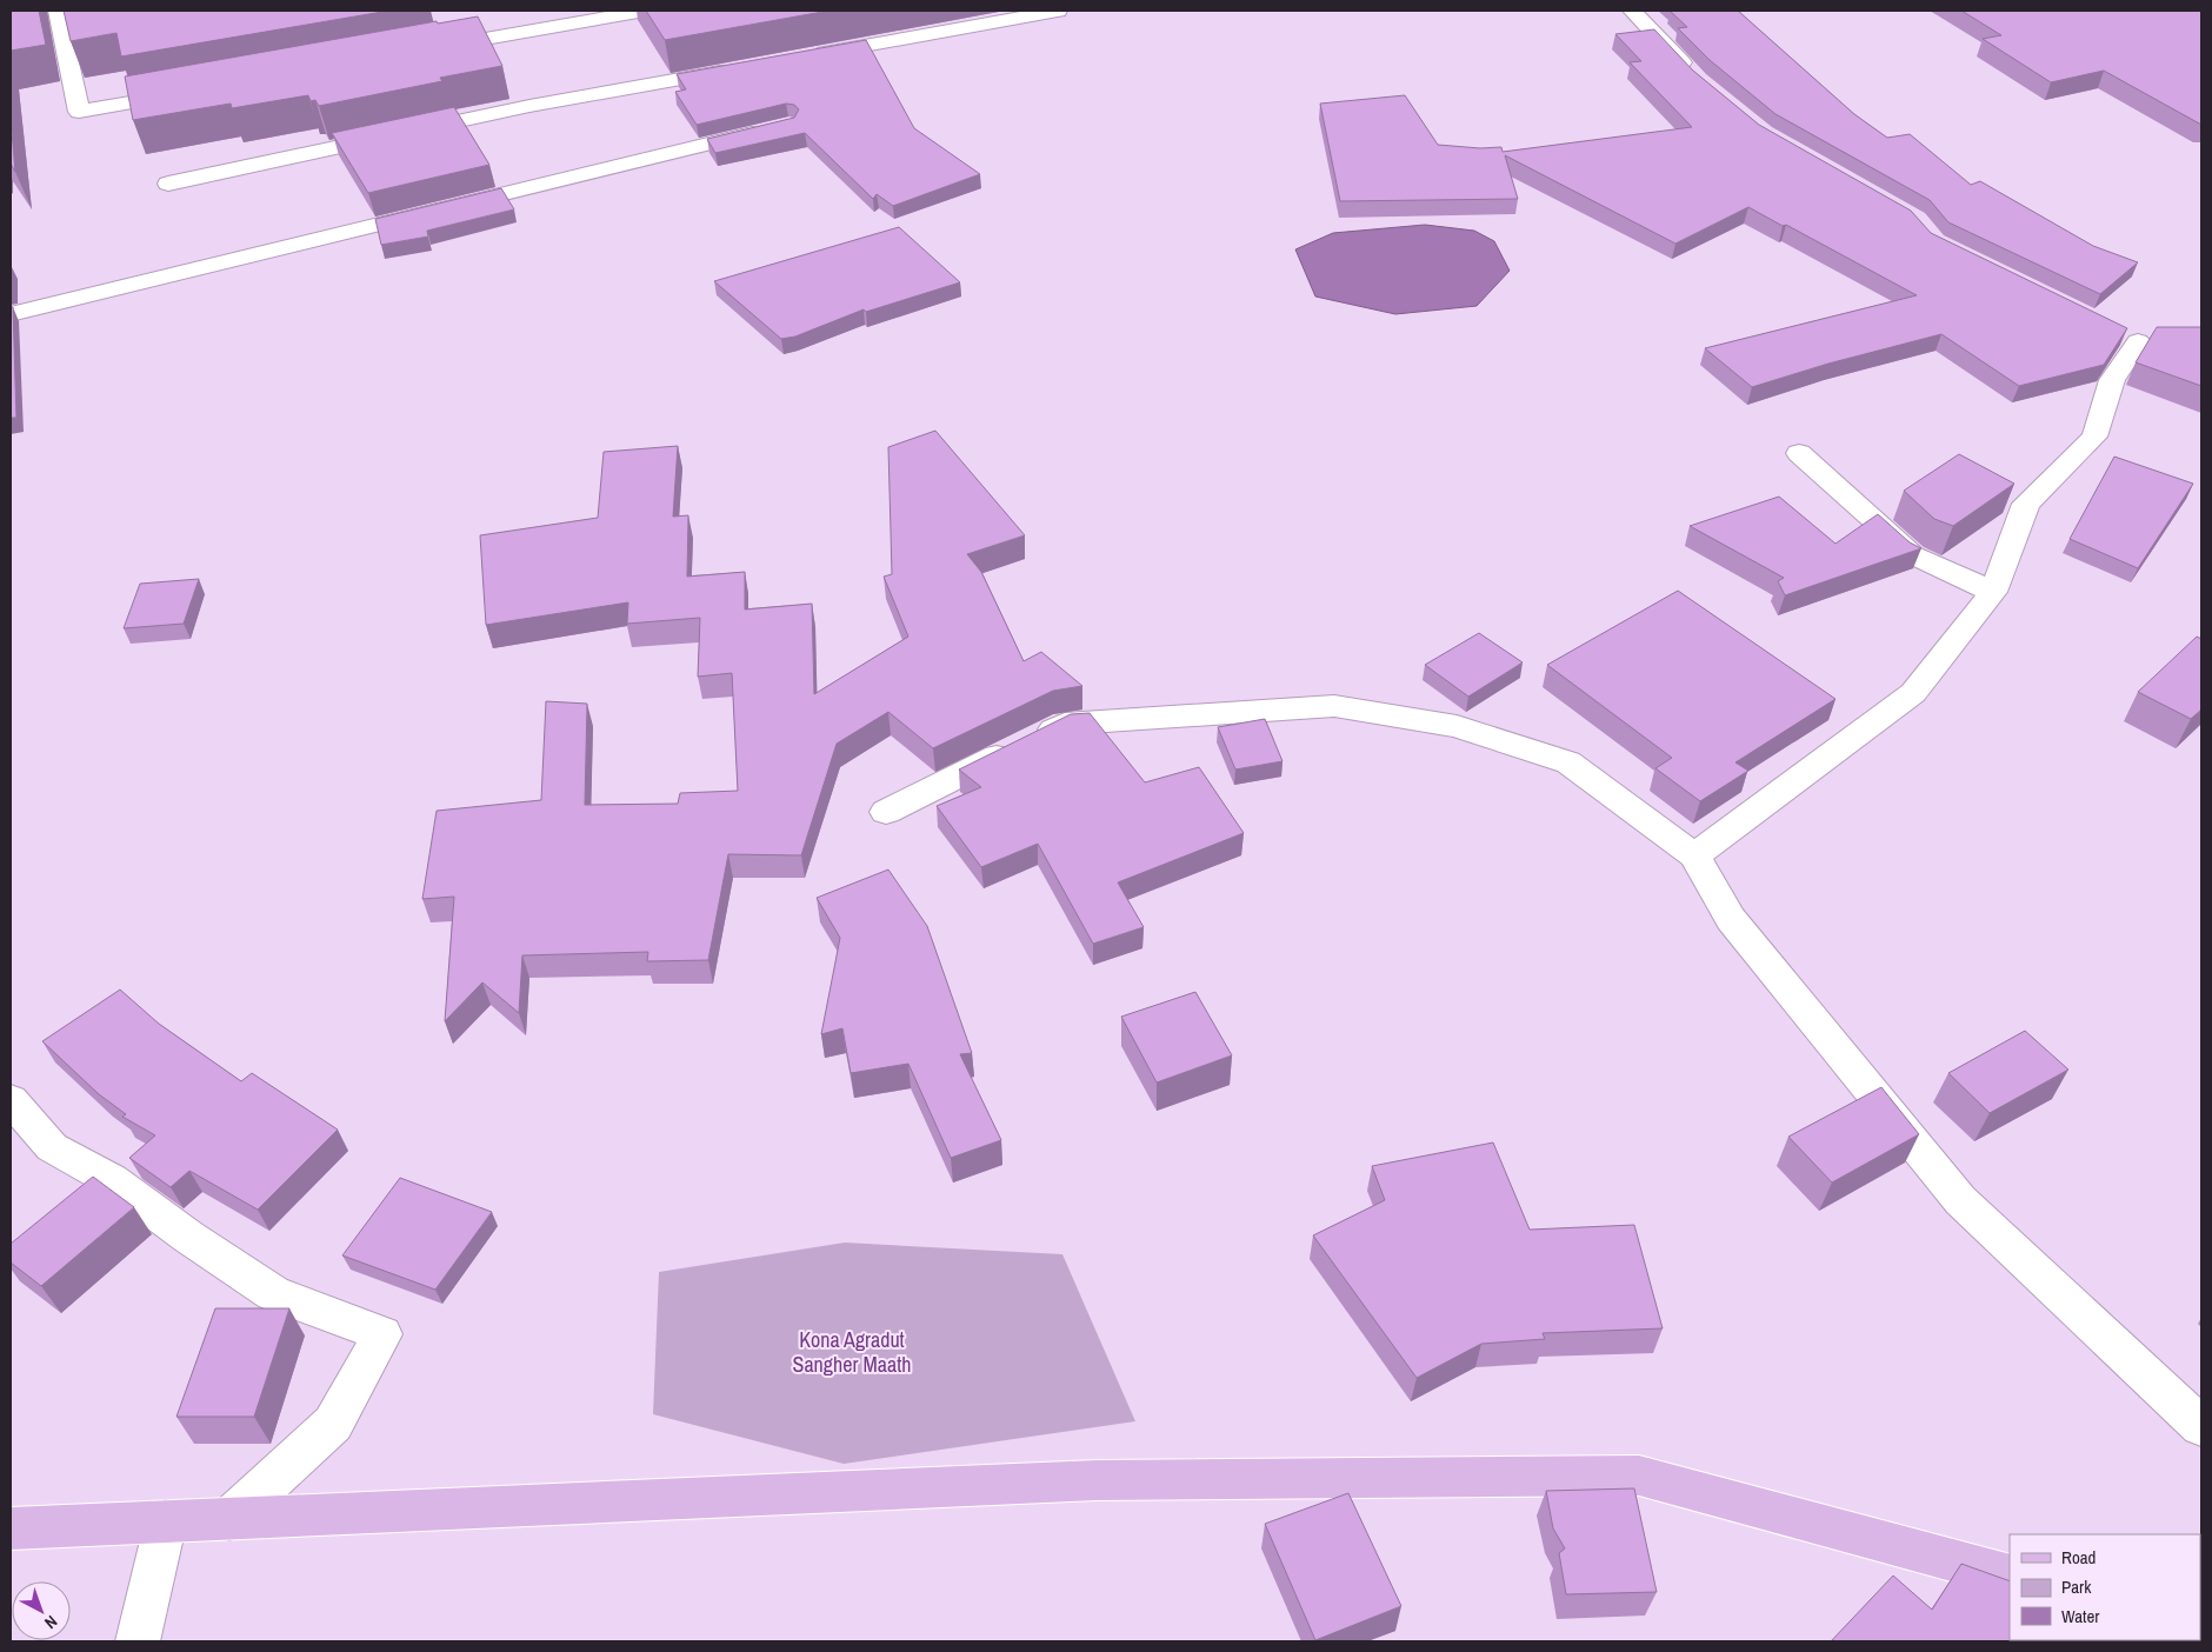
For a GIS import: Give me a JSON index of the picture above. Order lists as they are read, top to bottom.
{
  "parks": ["Kona Agradut Sangher Maath"],
  "legend": ["Road", "Park", "Water"],
  "north": "bottom right"
}
